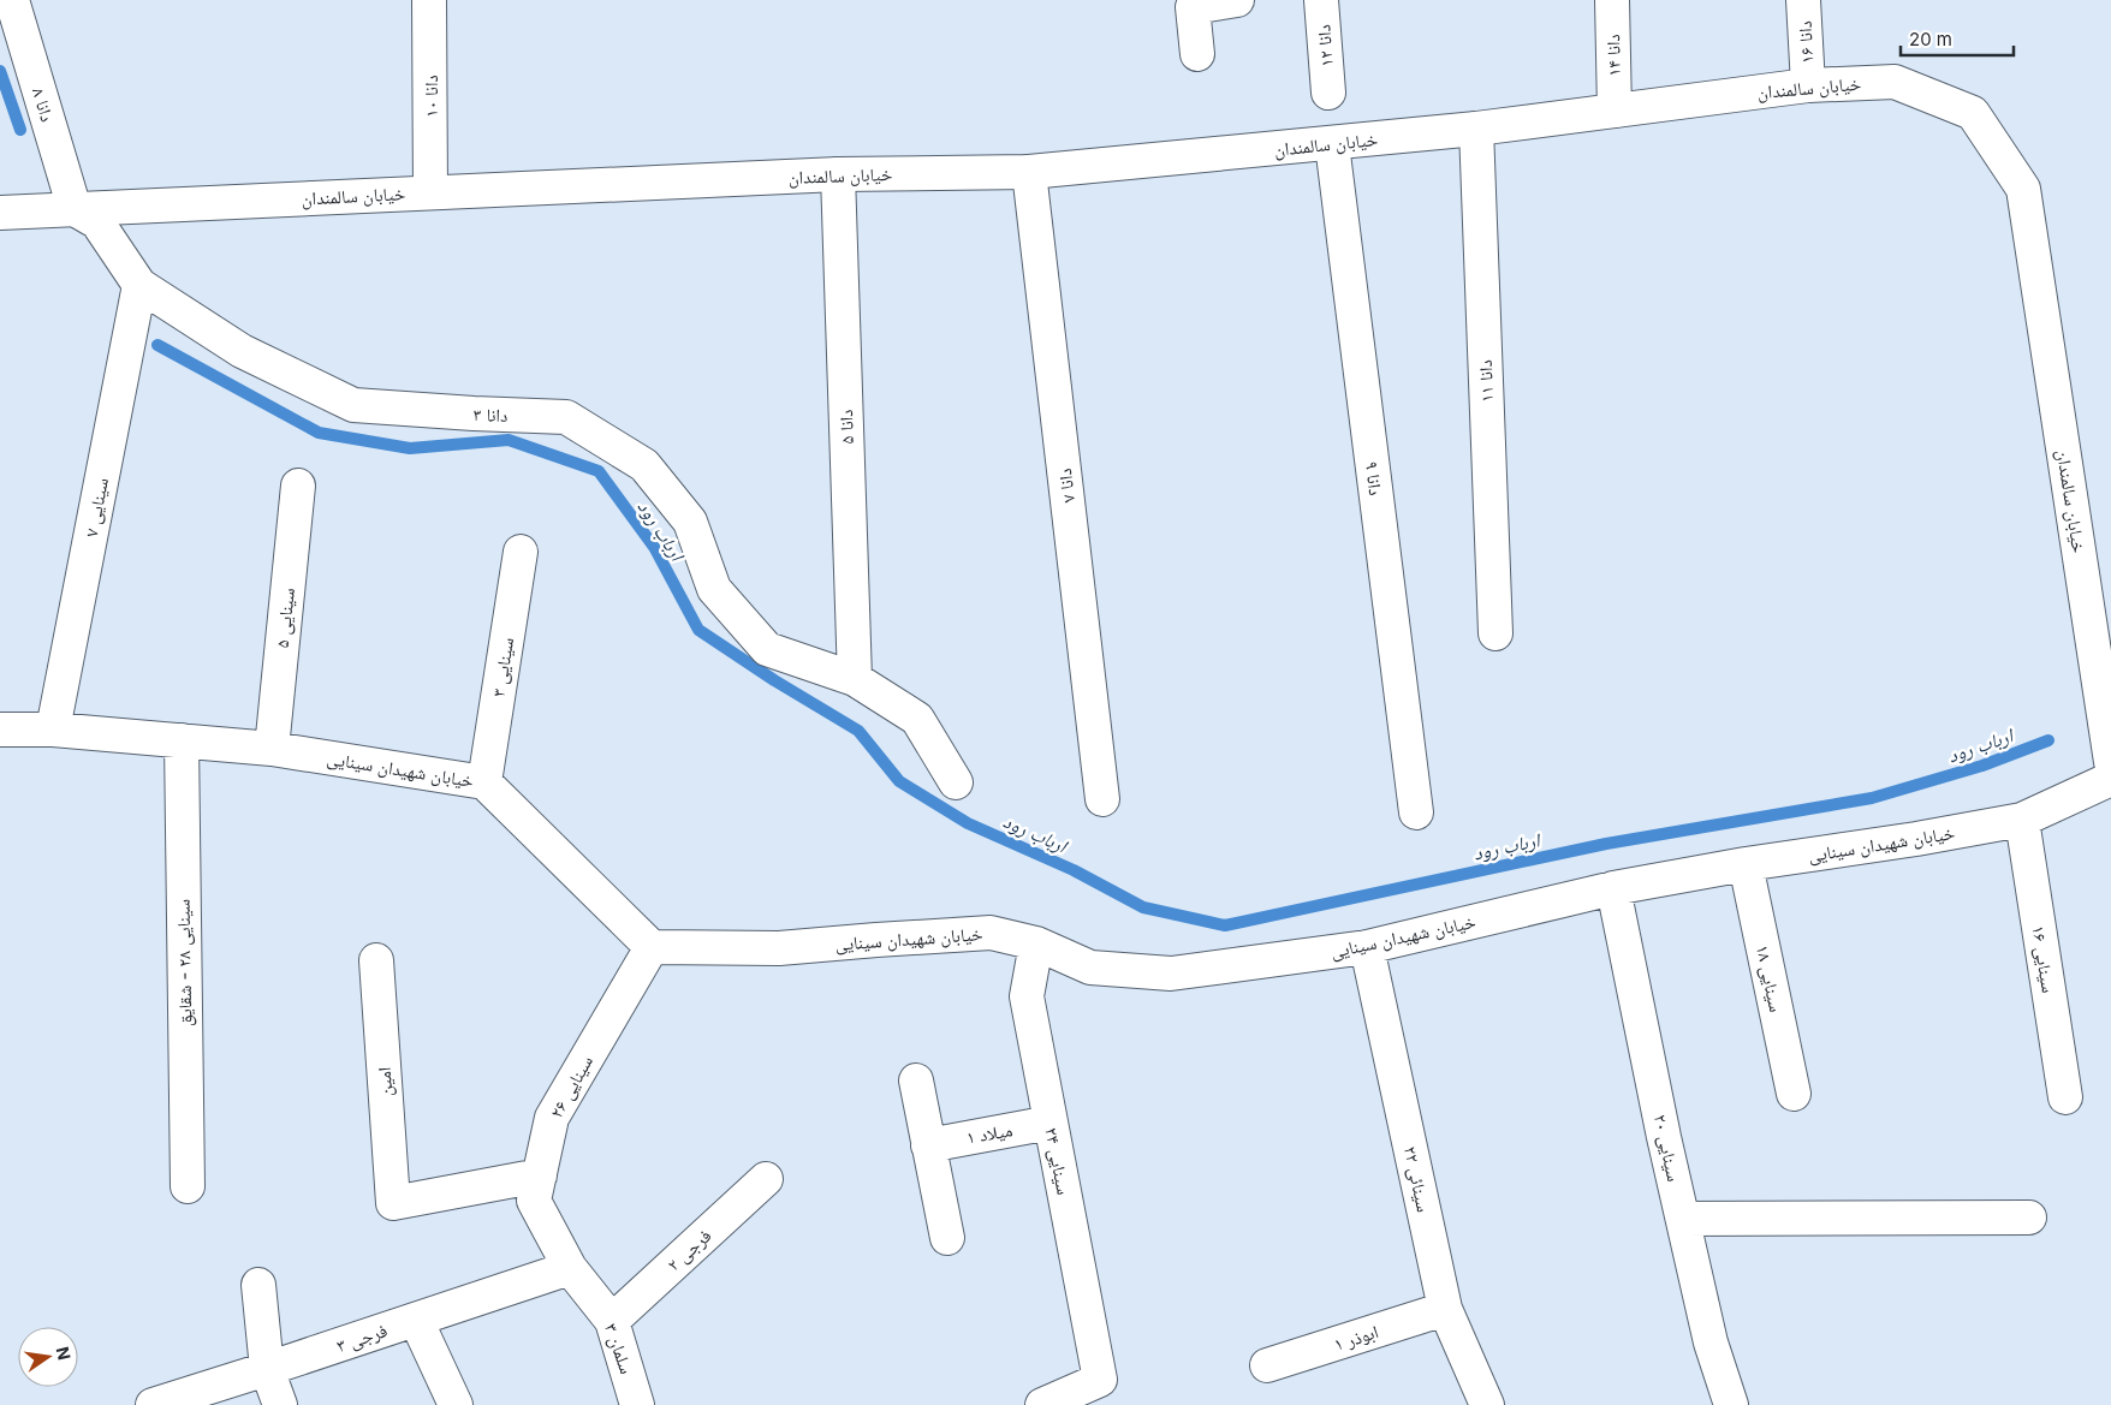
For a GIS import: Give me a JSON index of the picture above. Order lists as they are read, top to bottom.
{
  "streets": {
    "street": [
      "دانا ۱۶",
      "دانا ۱۲",
      "دانا ۱۴",
      "خیابان سالمندان",
      "دانا ۱۰",
      "دانا ۸",
      "دانا ۱۱",
      "دانا ۳",
      "دانا ۵",
      "دانا ۹",
      "دانا ۷",
      "سینایی ۷",
      "سینایی ۵",
      "سینایی ۳",
      "خیابان شهیدان سینایی",
      "سینایی ۱۶",
      "سینایی ۲۸ - شقایق",
      "سینایی ۱۸",
      "امین",
      "سینایی ۲۶",
      "میلاد ۱",
      "سینایی ۲۰",
      "سینایی ۲۴",
      "سینائی ۲۲",
      "فرجی ۲",
      "فرجی ۳",
      "ابوذر ۱",
      "سلمان ۳"
    ]
  },
  "crossings": [
    ["دانا ۱۶", "خیابان سالمندان"],
    ["دانا ۱۴", "خیابان سالمندان"],
    ["خیابان سالمندان", "دانا ۱۰"],
    ["خیابان سالمندان", "دانا ۸"],
    ["خیابان سالمندان", "دانا ۱۱"],
    ["خیابان سالمندان", "دانا ۳"],
    ["خیابان سالمندان", "دانا ۵"],
    ["خیابان سالمندان", "دانا ۹"],
    ["خیابان سالمندان", "دانا ۷"],
    ["دانا ۸", "دانا ۳"],
    ["دانا ۳", "دانا ۵"],
    ["دانا ۳", "سینایی ۷"],
    ["سینایی ۷", "خیابان شهیدان سینایی"],
    ["سینایی ۵", "خیابان شهیدان سینایی"],
    ["سینایی ۳", "خیابان شهیدان سینایی"],
    ["خیابان شهیدان سینایی", "سینایی ۱۶"],
    ["خیابان شهیدان سینایی", "سینایی ۲۸ - شقایق"],
    ["خیابان شهیدان سینایی", "سینایی ۱۸"],
    ["خیابان شهیدان سینایی", "سینایی ۲۶"],
    ["خیابان شهیدان سینایی", "سینایی ۲۰"],
    ["خیابان شهیدان سینایی", "سینایی ۲۴"],
    ["خیابان شهیدان سینایی", "سینائی ۲۲"],
    ["امین", "سینایی ۲۶"],
    ["سینایی ۲۶", "فرجی ۳"],
    ["سینایی ۲۶", "سلمان ۳"],
    ["میلاد ۱", "سینایی ۲۴"],
    ["سینائی ۲۲", "ابوذر ۱"],
    ["فرجی ۲", "سلمان ۳"],
    ["فرجی ۳", "سلمان ۳"]
  ],
  "water": ["ارباب رود"],
  "scale_bar": "20 m",
  "north": "right"
}
